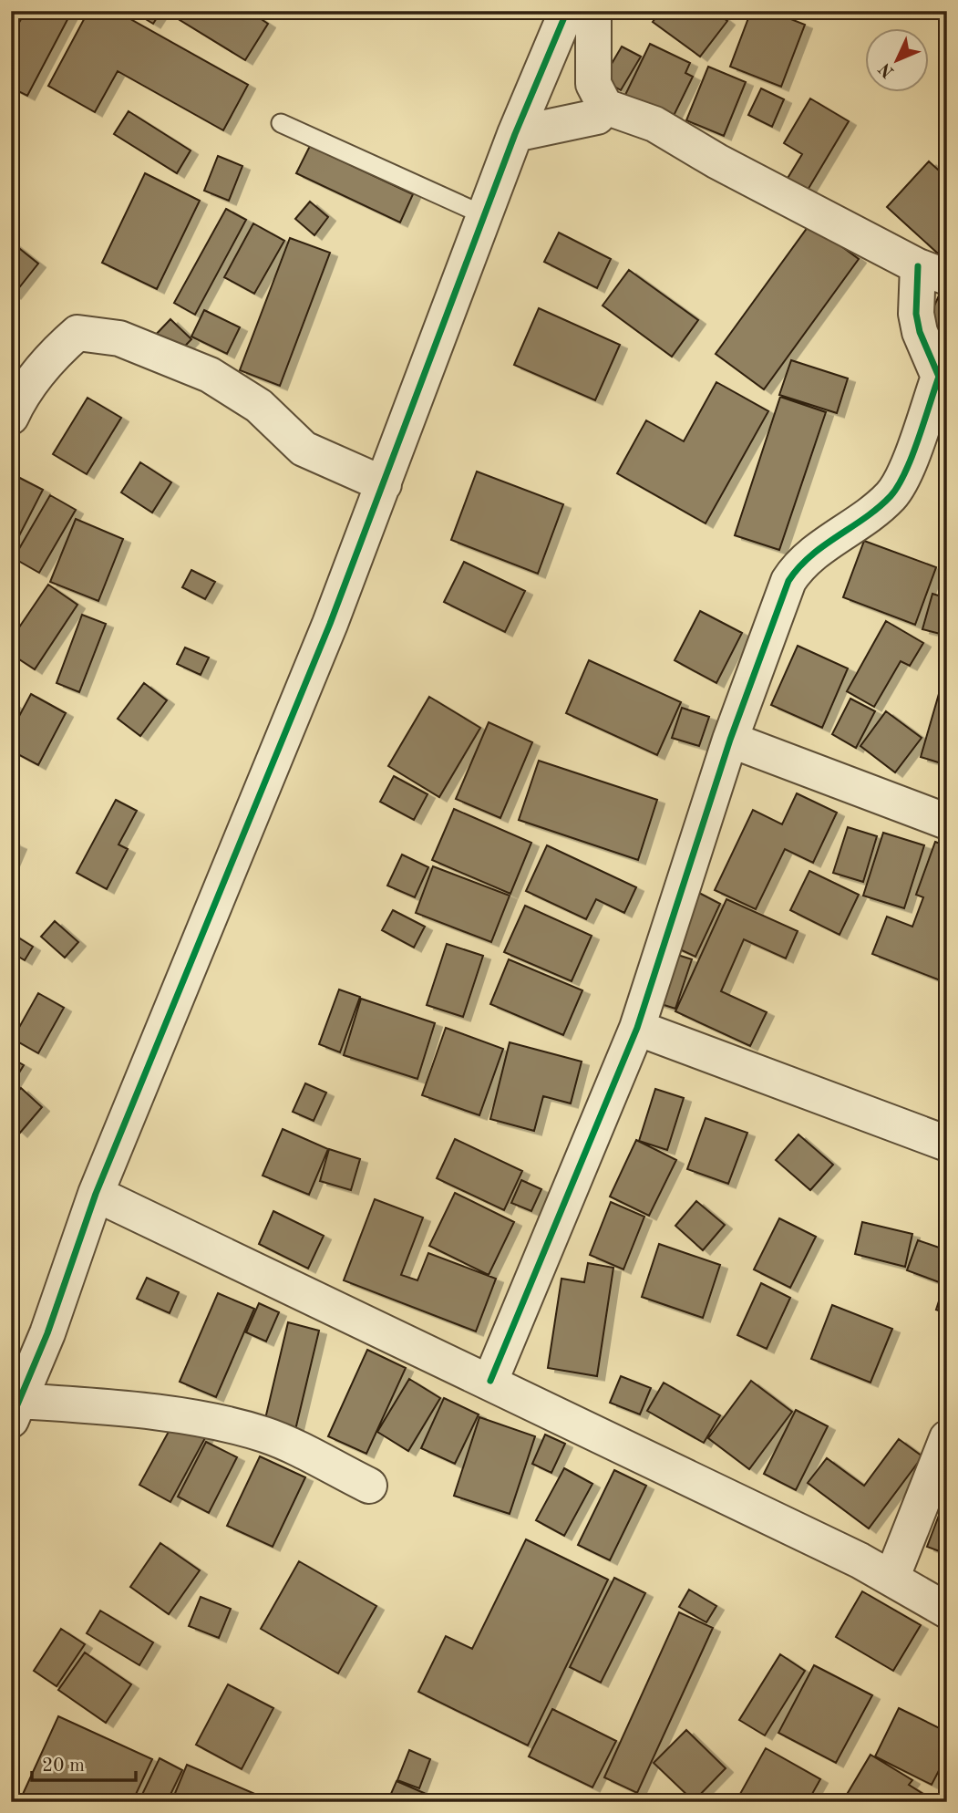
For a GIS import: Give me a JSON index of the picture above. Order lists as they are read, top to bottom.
{
  "scale_bar": "20 m",
  "north": "bottom left"
}
